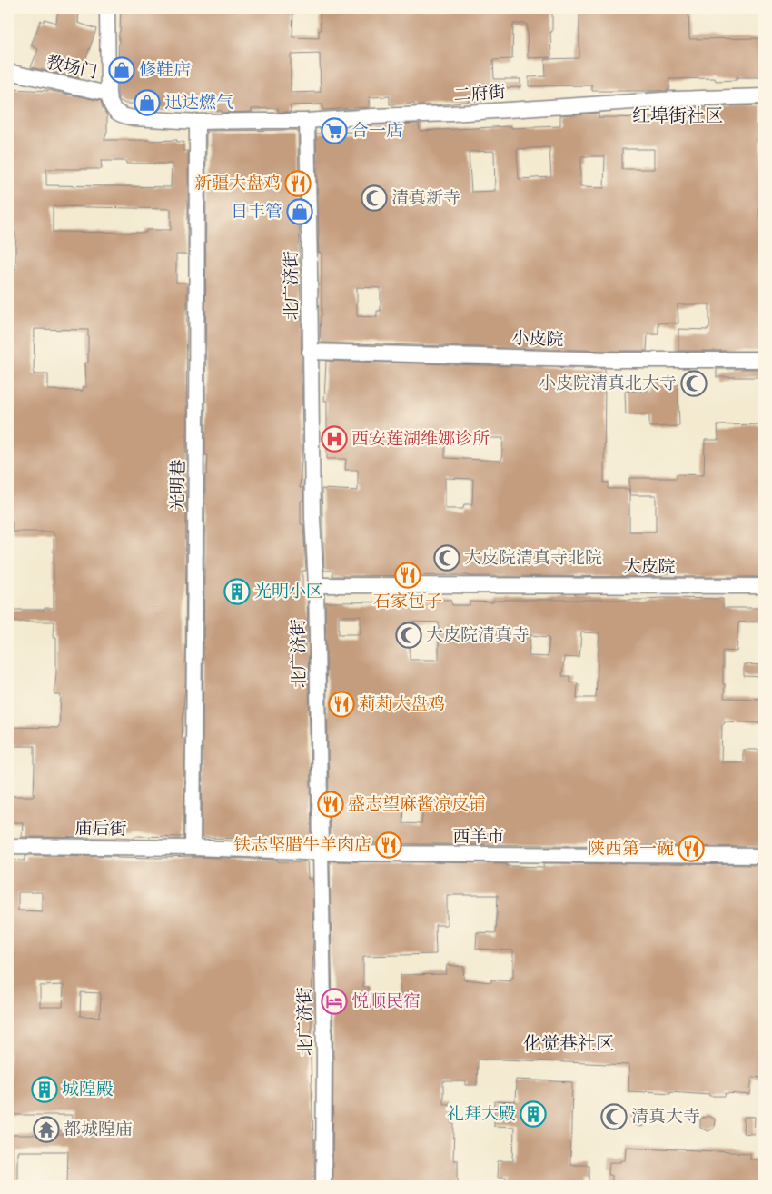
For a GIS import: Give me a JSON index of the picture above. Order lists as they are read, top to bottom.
{
  "streets": {
    "street": [
      "教场门",
      "二府街",
      "北广济街",
      "小皮院",
      "光明巷",
      "大皮院",
      "庙后街",
      "西羊市"
    ]
  },
  "crossings": [
    ["教场门", "二府街"],
    ["教场门", "光明巷"],
    ["二府街", "北广济街"],
    ["二府街", "光明巷"],
    ["北广济街", "小皮院"],
    ["北广济街", "大皮院"],
    ["北广济街", "西羊市"],
    ["光明巷", "庙后街"],
    ["光明巷", "西羊市"],
    ["庙后街", "西羊市"]
  ],
  "districts": ["红埠街社区", "化觉巷社区"],
  "places": {
    "shop": ["修鞋店", "迅达燃气", "日丰管"],
    "supermarket": ["合一店"],
    "restaurant": [
      "新疆大盘鸡",
      "石家包子",
      "莉莉大盘鸡",
      "盛志望麻酱凉皮铺",
      "铁志坚腊牛羊肉店",
      "陕西第一碗"
    ],
    "mosque": [
      "清真新寺",
      "小皮院清真北大寺",
      "大皮院清真寺北院",
      "大皮院清真寺",
      "清真大寺"
    ],
    "hospital": ["西安莲湖维娜诊所"],
    "building": ["光明小区", "城隍殿", "礼拜大殿"],
    "hotel": ["悦顺民宿"],
    "temple": ["都城隍庙"]
  }
}
